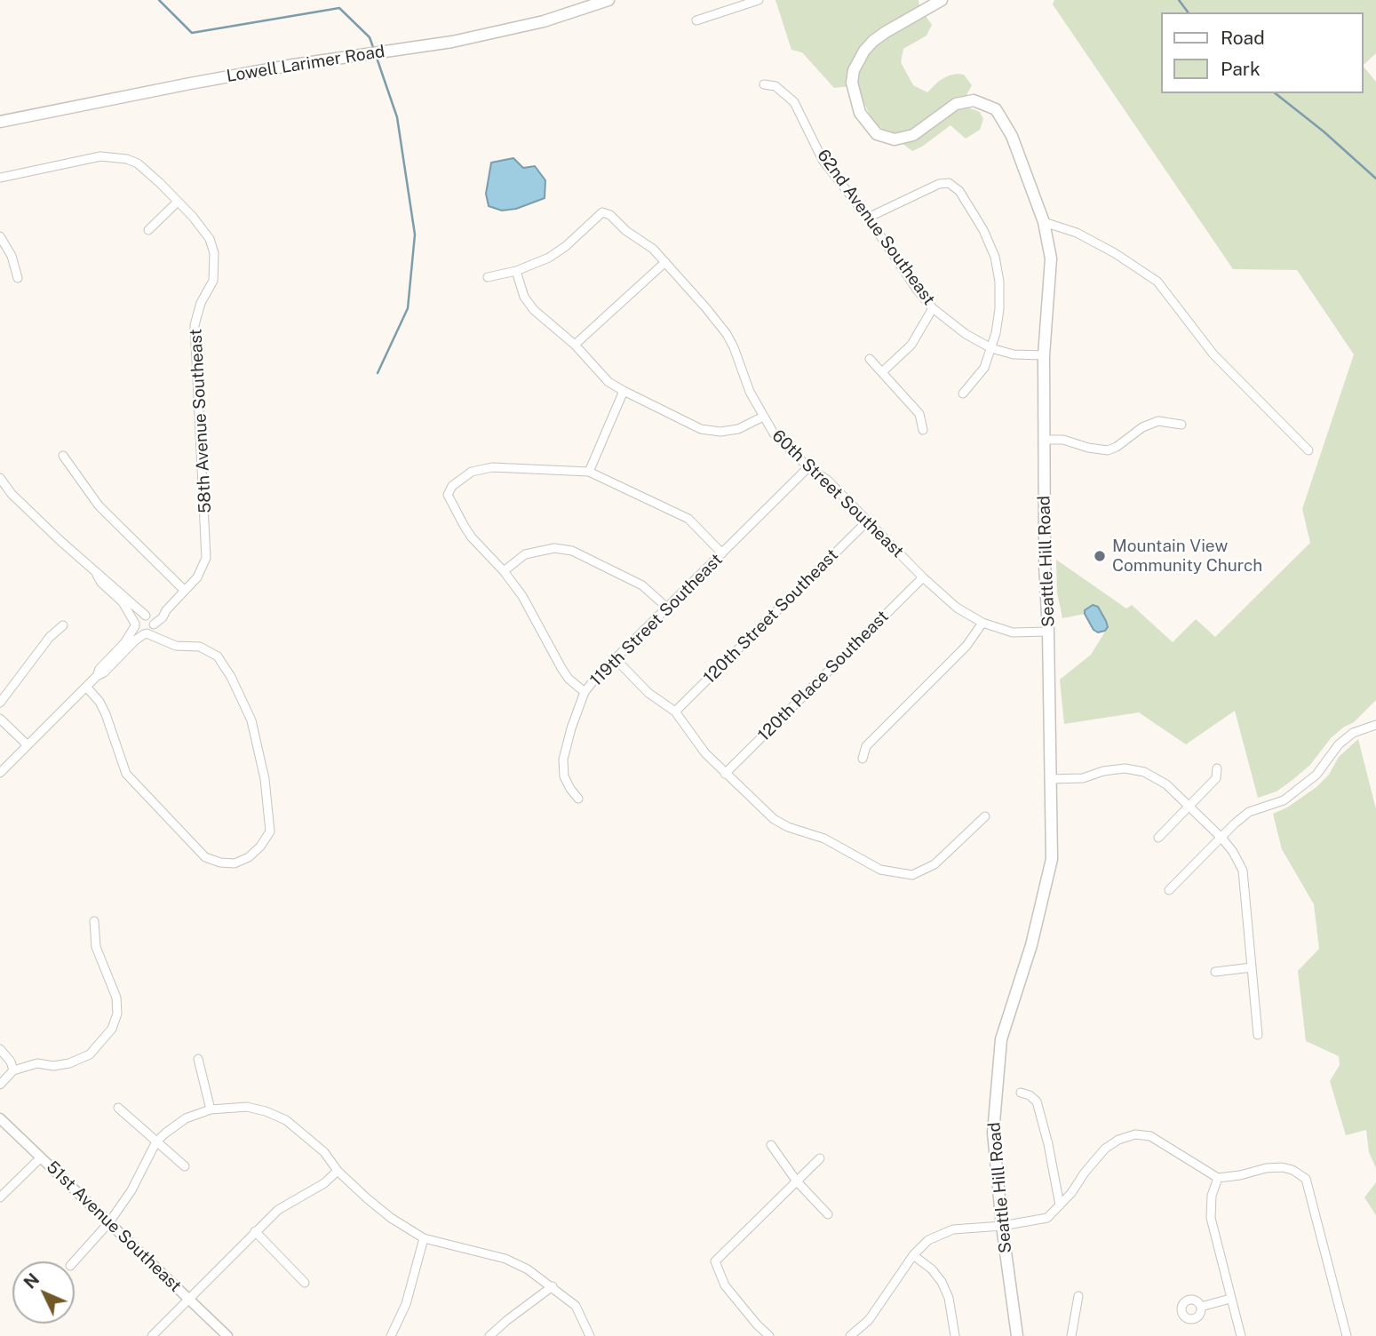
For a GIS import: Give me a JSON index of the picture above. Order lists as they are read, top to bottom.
{
  "streets": {
    "main road": ["Lowell Larimer Road", "Seattle Hill Road"],
    "street": [
      "62nd Avenue Southeast",
      "58th Avenue Southeast",
      "60th Street Southeast",
      "120th Street Southeast",
      "119th Street Southeast",
      "120th Place Southeast",
      "51st Avenue Southeast"
    ]
  },
  "crossings": [
    ["62nd Avenue Southeast", "Seattle Hill Road"],
    ["60th Street Southeast", "Seattle Hill Road"],
    ["60th Street Southeast", "120th Street Southeast"],
    ["60th Street Southeast", "119th Street Southeast"],
    ["60th Street Southeast", "120th Place Southeast"]
  ],
  "places": ["Mountain View Community Church"],
  "legend": ["Road", "Park"],
  "north": "top left"
}
